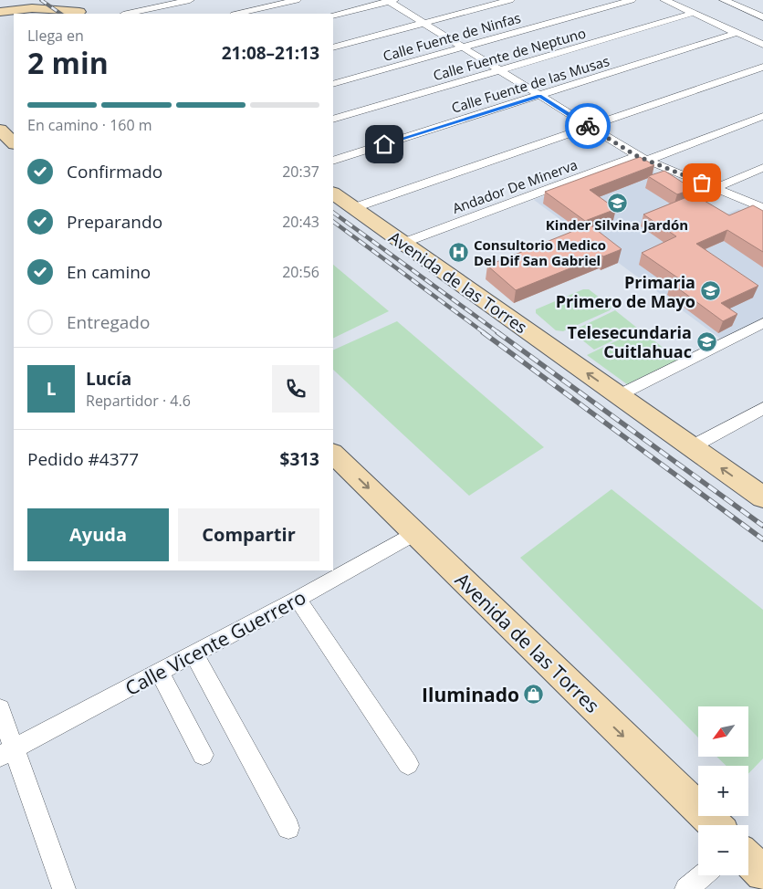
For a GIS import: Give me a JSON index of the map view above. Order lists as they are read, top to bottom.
{
  "streets": {
    "main road": ["Avenida de las Torres"],
    "street": [
      "Calle Fuente de Ninfas",
      "Calle Fuente de Neptuno",
      "Calle Fuente de las Musas",
      "Andador De Minerva",
      "Calle Vicente Guerrero"
    ]
  },
  "crossings": [
    ["Andador De Minerva", "Avenida de las Torres"],
    ["Avenida de las Torres", "Calle Vicente Guerrero"]
  ],
  "places": {
    "school or university": ["Kinder Silvina Jardón", "Primaria Primero de Mayo", "Telesecundaria Cuitlahuac"],
    "hospital": ["Consultorio Medico Del Dif San Gabriel"],
    "shop": ["Iluminado"]
  },
  "north": "bottom left",
  "page": {
    "heading": ["2 min", "Llega en", "21:08–21:13"],
    "panel": [
      "Lucía",
      "Repartidor · 4.6",
      "Pedido #4377",
      "$313"
    ],
    "bar": "En camino · 160 m",
    "list": [
      ["Confirmado", "20:37"],
      ["Preparando", "20:43"],
      ["En camino", "20:56"],
      "Entregado"
    ],
    "round": "L",
    "buttons": ["Ayuda", "Compartir"],
    "map_buttons": ["+", "−"]
  }
}
